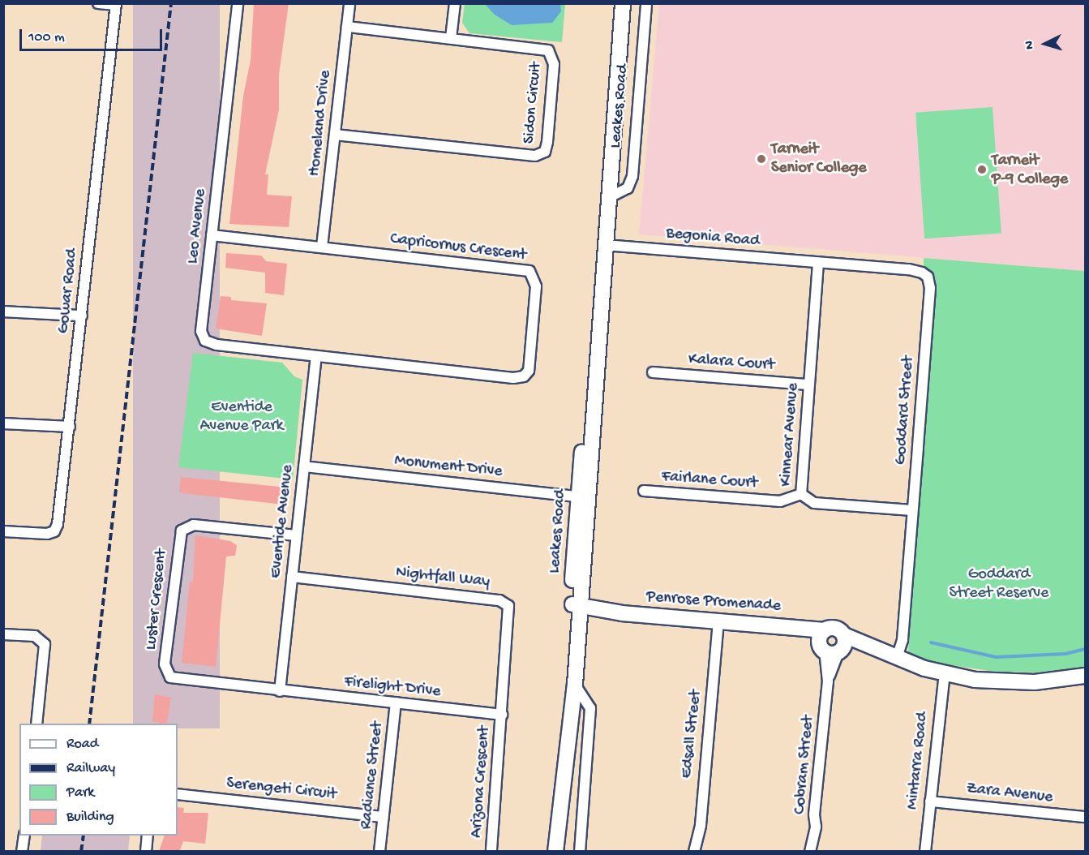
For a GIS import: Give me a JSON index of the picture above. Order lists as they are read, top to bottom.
{
  "streets": {
    "main road": ["Leakes Road", "Penrose Promenade"],
    "street": [
      "Sidon Circuit",
      "Homeland Drive",
      "Leo Avenue",
      "Begonia Road",
      "Capricornus Crescent",
      "Gowar Road",
      "Kalara Court",
      "Goddard Street",
      "Kinnear Avenue",
      "Monument Drive",
      "Fairlane Court",
      "Eventide Avenue",
      "Nightfall Way",
      "Luster Crescent",
      "Firelight Drive",
      "Edsall Street",
      "Mintarra Road",
      "Cobram Street",
      "Radiance Street",
      "Arizona Crescent",
      "Serengeti Circuit",
      "Zara Avenue"
    ]
  },
  "crossings": [
    ["Sidon Circuit", "Homeland Drive"],
    ["Leakes Road", "Begonia Road"],
    ["Leakes Road", "Monument Drive"],
    ["Leakes Road", "Penrose Promenade"],
    ["Homeland Drive", "Capricornus Crescent"],
    ["Leo Avenue", "Capricornus Crescent"],
    ["Leo Avenue", "Eventide Avenue"],
    ["Begonia Road", "Goddard Street"],
    ["Begonia Road", "Kinnear Avenue"],
    ["Capricornus Crescent", "Eventide Avenue"],
    ["Kalara Court", "Kinnear Avenue"],
    ["Goddard Street", "Kinnear Avenue"],
    ["Kinnear Avenue", "Fairlane Court"],
    ["Monument Drive", "Eventide Avenue"],
    ["Eventide Avenue", "Nightfall Way"],
    ["Eventide Avenue", "Luster Crescent"],
    ["Eventide Avenue", "Firelight Drive"],
    ["Nightfall Way", "Firelight Drive"],
    ["Nightfall Way", "Arizona Crescent"],
    ["Luster Crescent", "Firelight Drive"],
    ["Penrose Promenade", "Edsall Street"],
    ["Penrose Promenade", "Cobram Street"],
    ["Firelight Drive", "Radiance Street"],
    ["Firelight Drive", "Arizona Crescent"],
    ["Mintarra Road", "Zara Avenue"],
    ["Radiance Street", "Serengeti Circuit"]
  ],
  "parks": ["Eventide Avenue Park", "Goddard Street Reserve"],
  "places": ["Tarneit Senior College", "Tarneit P-9 College"],
  "legend": [
    "Road",
    "Railway",
    "Park",
    "Building"
  ],
  "scale_bar": "100 m",
  "north": "left"
}
